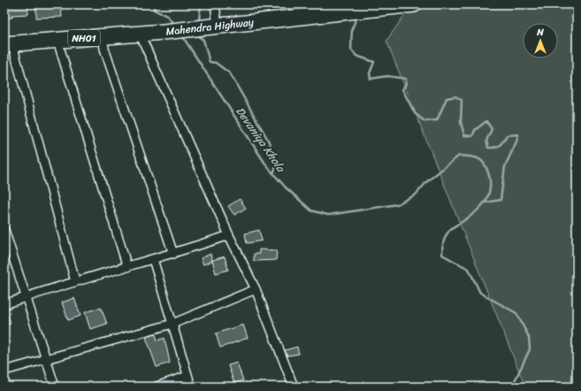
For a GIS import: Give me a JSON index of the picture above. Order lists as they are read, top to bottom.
{
  "streets": {
    "highway": ["Mahendra Highway", "NH01"]
  },
  "water": ["Devaniya Khola"],
  "north": "top"
}
